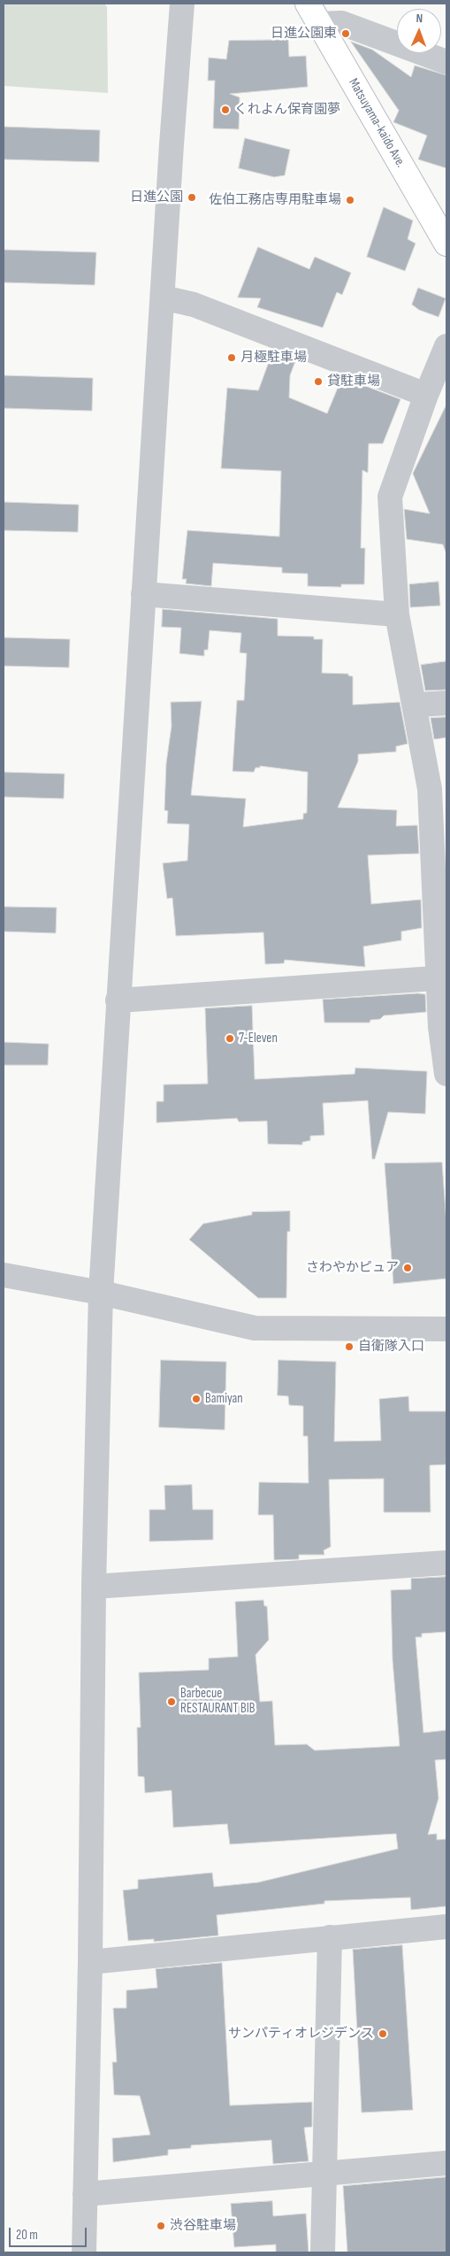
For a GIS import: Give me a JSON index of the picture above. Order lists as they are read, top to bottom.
{
  "streets": {
    "main road": ["Matsuyama-kaido Ave."]
  },
  "places": [
    "日進公園東",
    "くれよん保育園夢",
    "日進公園",
    "佐伯工務店専用駐車場",
    "月極駐車場",
    "貸駐車場",
    "7-Eleven",
    "さわやかピュア",
    "自衛隊入口",
    "Bamiyan",
    "Barbecue RESTAURANT BIB",
    "サンパティオレジデンス",
    "渋谷駐車場"
  ],
  "scale_bar": "20 m",
  "north": "top"
}
